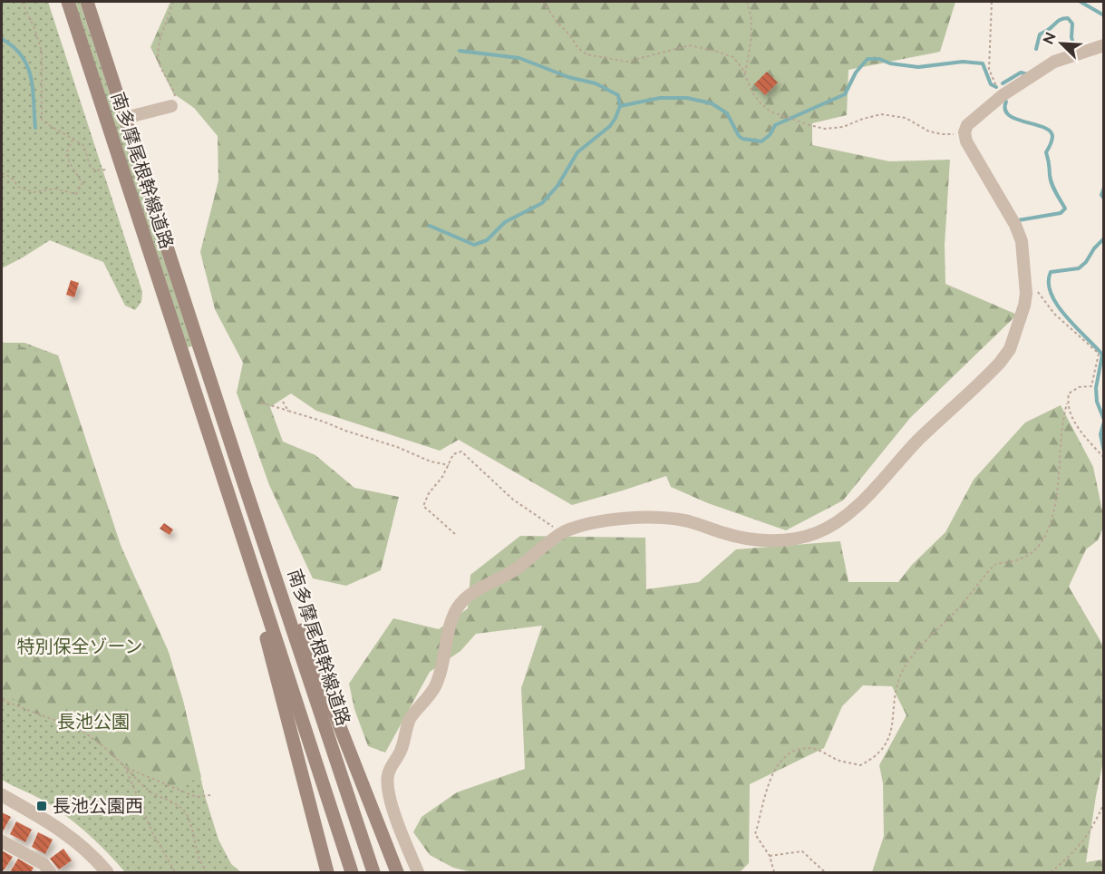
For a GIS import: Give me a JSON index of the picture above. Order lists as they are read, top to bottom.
{
  "streets": {
    "main road": ["南多摩尾根幹線道路"]
  },
  "parks": ["特別保全ゾーン", "長池公園"],
  "places": {
    "transit": ["長池公園西"]
  },
  "north": "top left"
}
